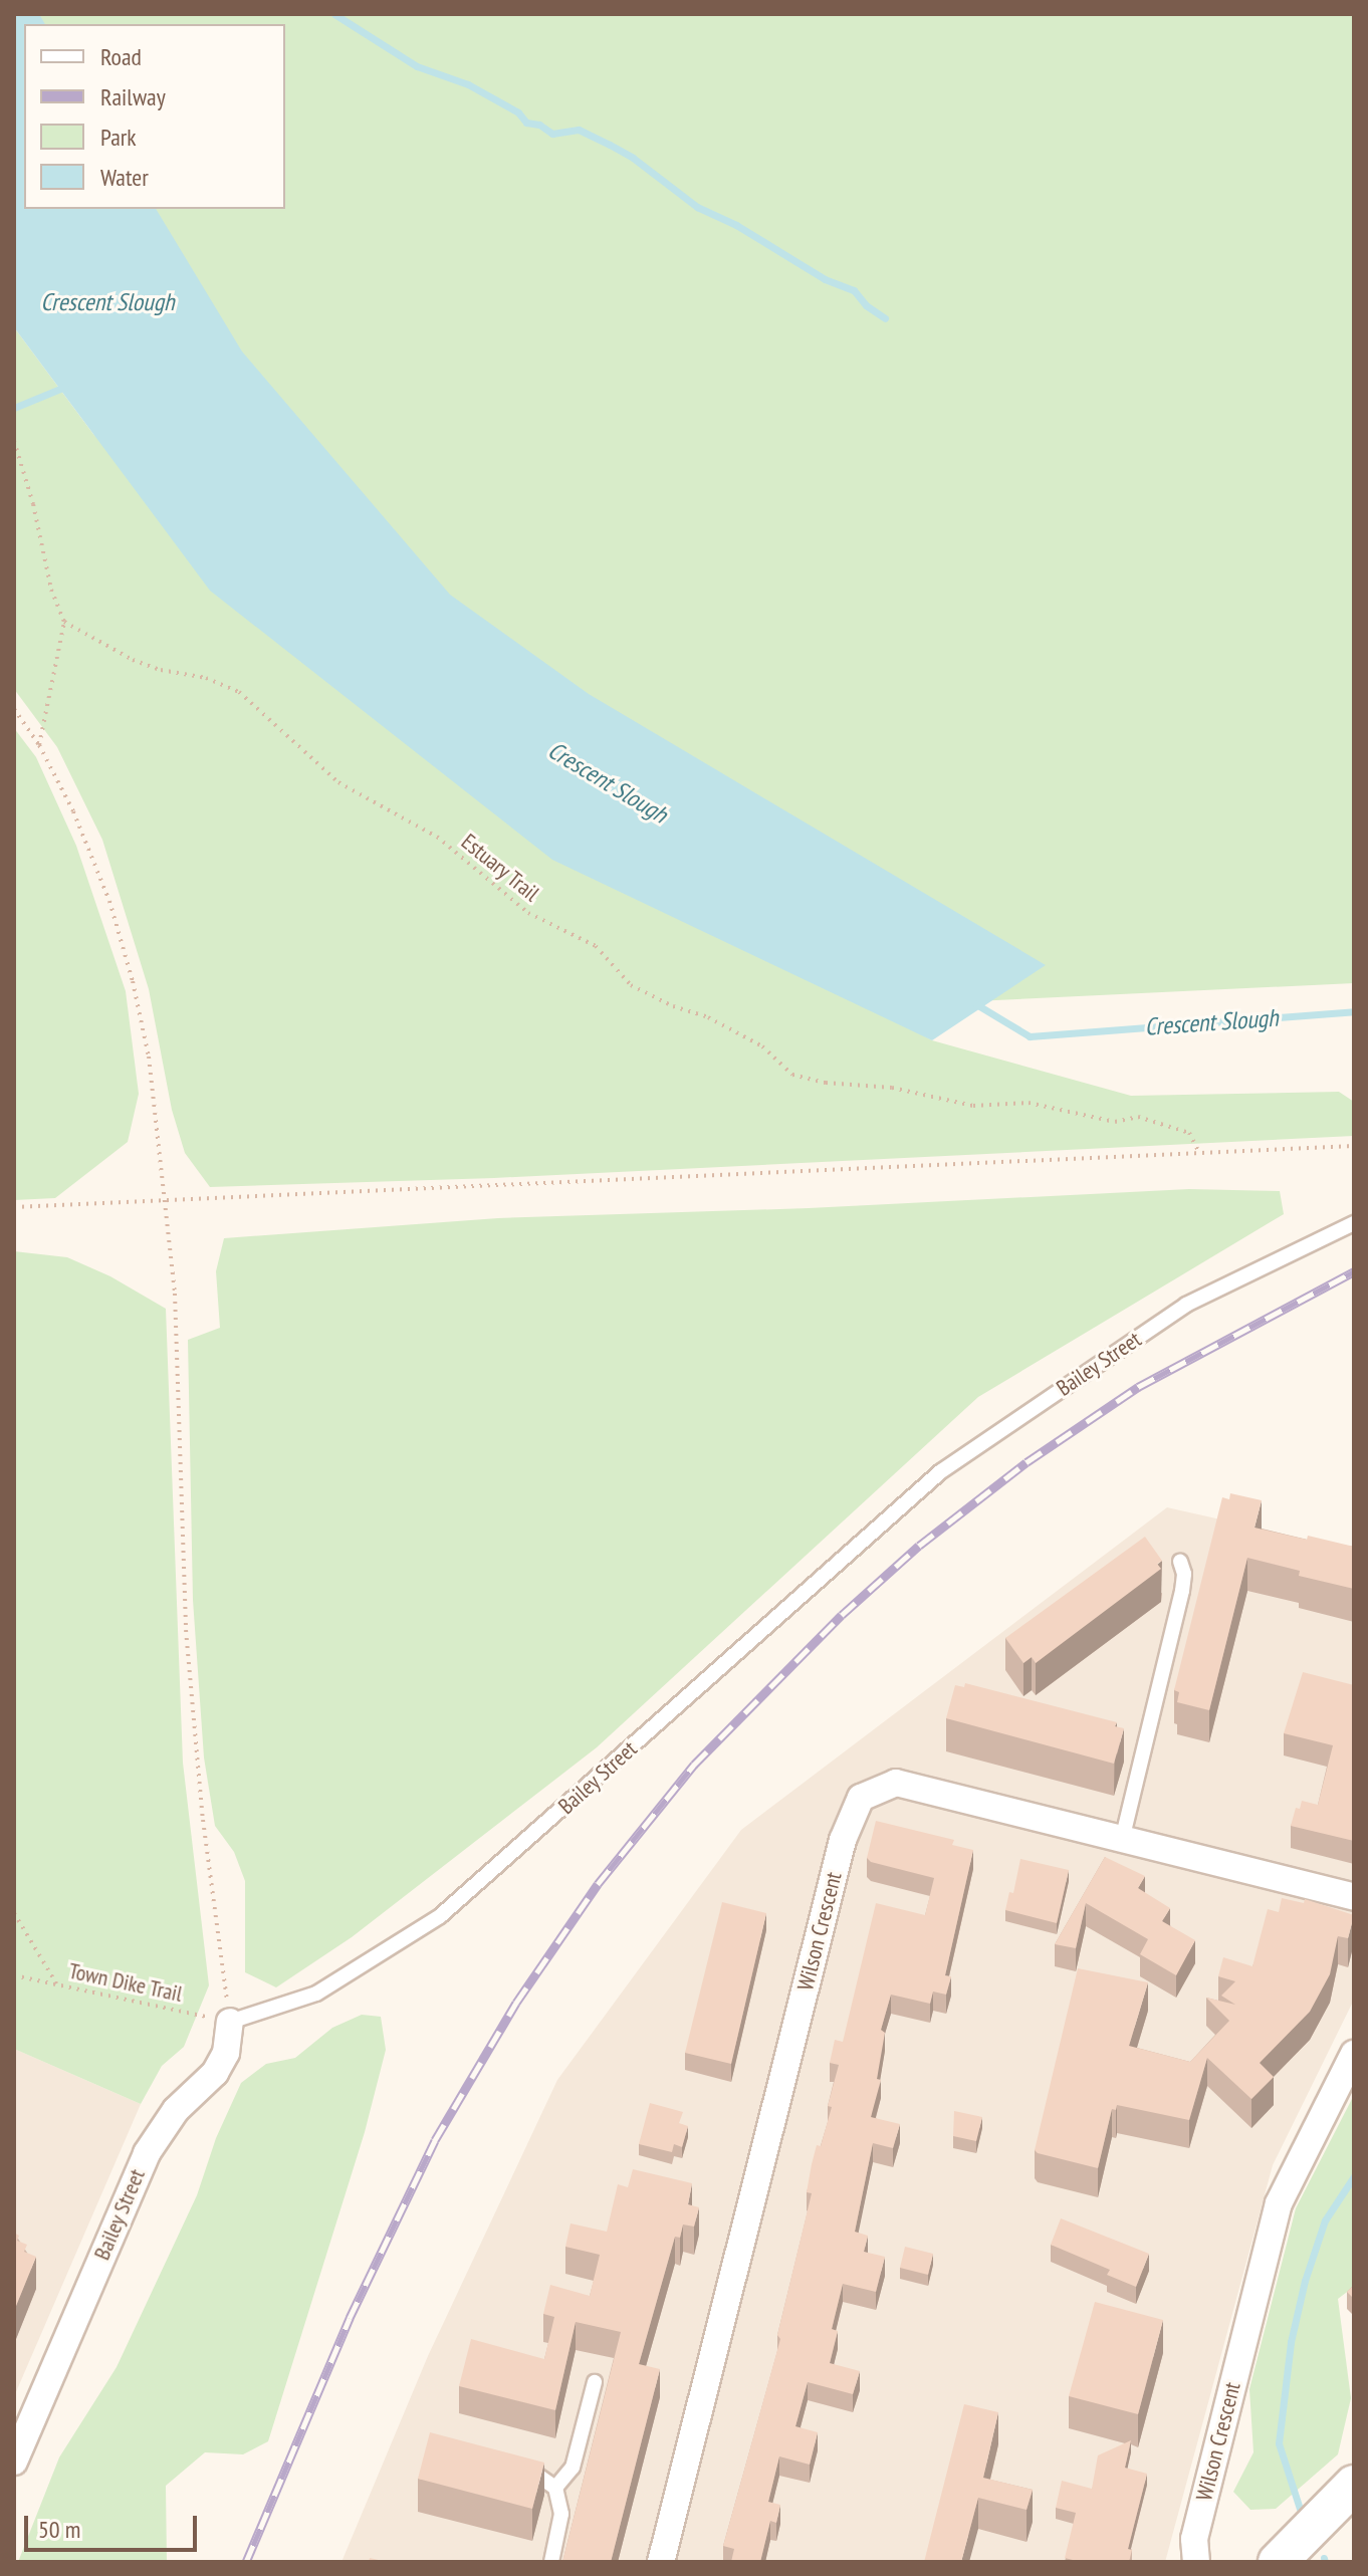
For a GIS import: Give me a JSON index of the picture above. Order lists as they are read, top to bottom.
{
  "streets": {
    "street": ["Bailey Street", "Wilson Crescent"],
    "path": ["Estuary Trail", "Town Dike Trail"]
  },
  "crossings": [
    ["Bailey Street", "Town Dike Trail"]
  ],
  "water": ["Crescent Slough"],
  "legend": [
    "Road",
    "Railway",
    "Park",
    "Water"
  ],
  "scale_bar": "50 m"
}
